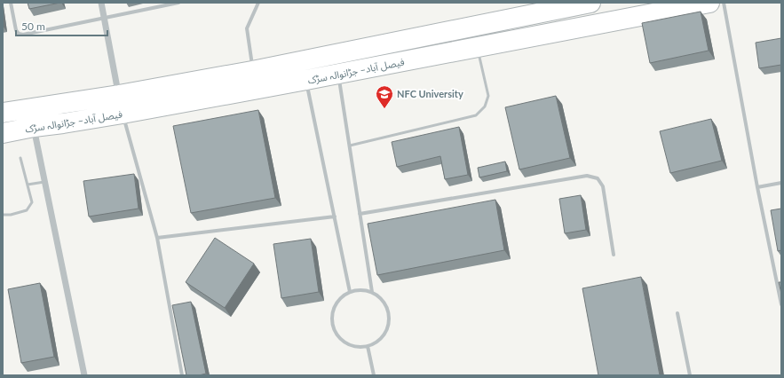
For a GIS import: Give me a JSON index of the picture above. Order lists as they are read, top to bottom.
{
  "streets": {
    "main road": ["فیصل آباد– جڑانوالہ سڑک"]
  },
  "places": {
    "school or university": ["NFC University"]
  },
  "scale_bar": "50 m"
}
